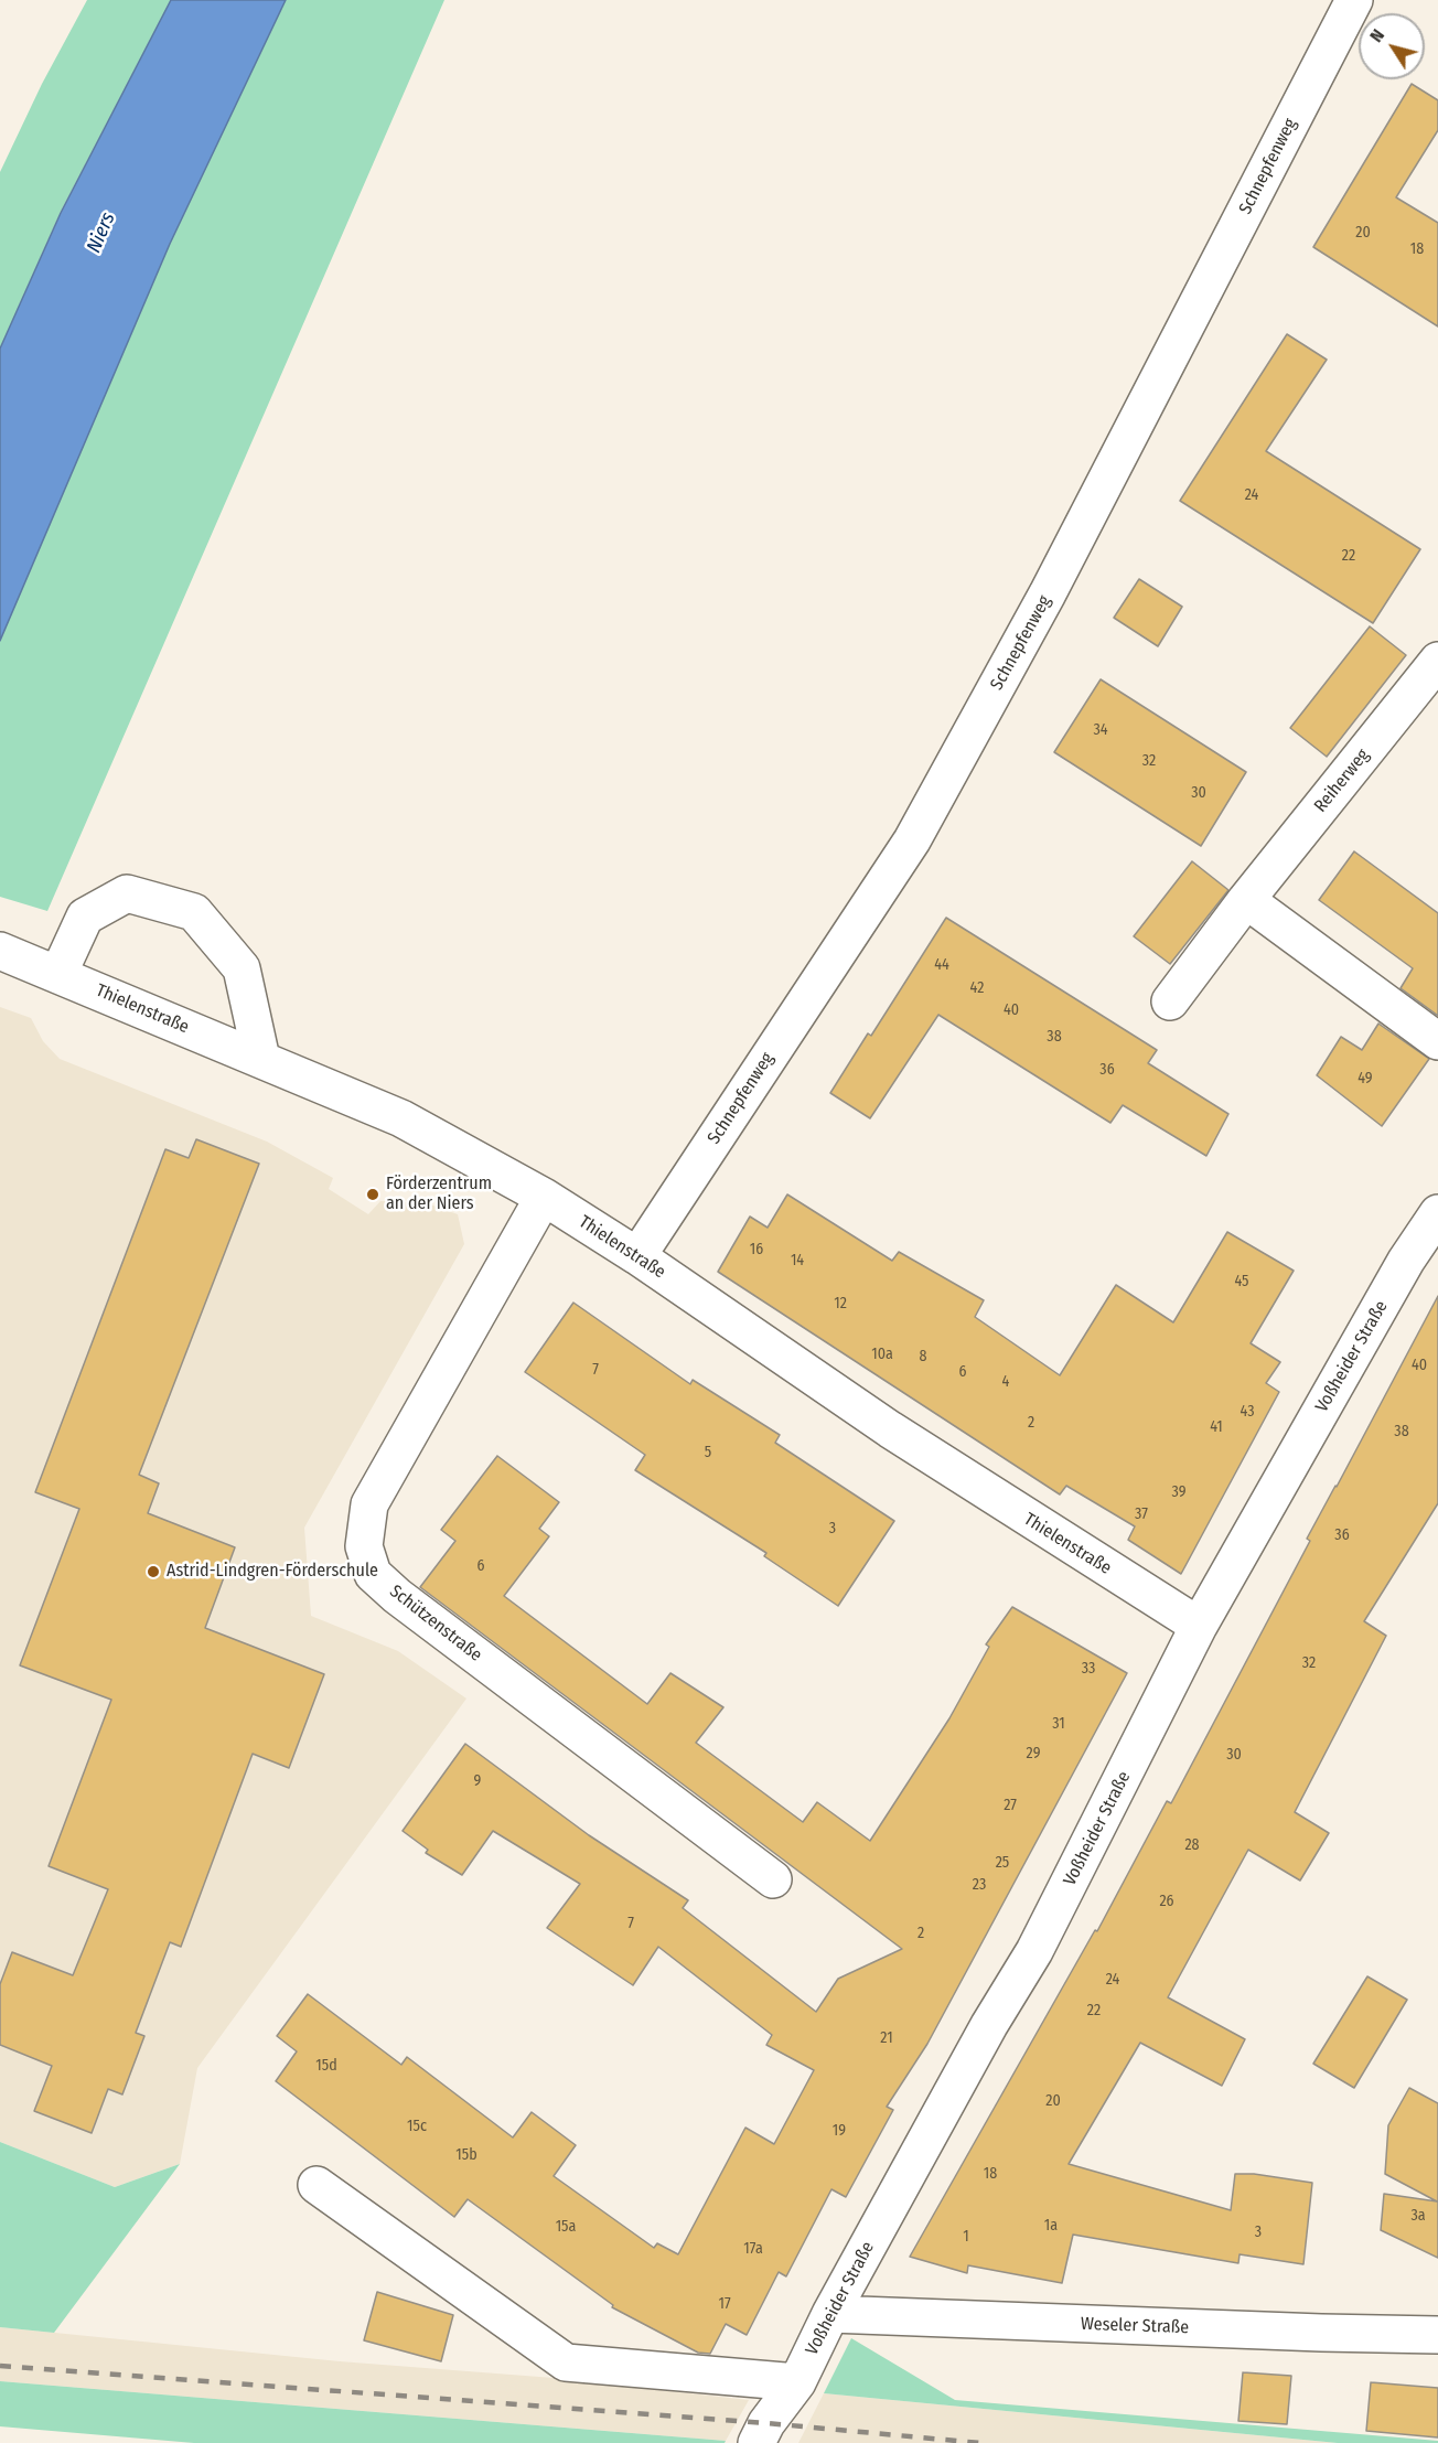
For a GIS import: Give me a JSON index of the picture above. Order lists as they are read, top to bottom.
{
  "streets": {
    "street": [
      "Schnepfenweg",
      "Reiherweg",
      "Thielenstraße",
      "Voßheider Straße",
      "Schützenstraße",
      "Weseler Straße"
    ]
  },
  "crossings": [
    ["Schnepfenweg", "Thielenstraße"],
    ["Thielenstraße", "Voßheider Straße"],
    ["Thielenstraße", "Schützenstraße"],
    ["Voßheider Straße", "Weseler Straße"]
  ],
  "water": ["Niers"],
  "places": ["Förderzentrum an der Niers", "Astrid-Lindgren-Förderschule"],
  "house_numbers": [
    "20",
    "18",
    "24",
    "22",
    "34",
    "32",
    "30",
    "44",
    "42",
    "40",
    "38",
    "36",
    "49",
    "16",
    "14",
    "45",
    "12",
    "10a",
    "8",
    "40",
    "7",
    "6",
    "4",
    "43",
    "2",
    "41",
    "38",
    "5",
    "39",
    "37",
    "3",
    "36",
    "6",
    "32",
    "33",
    "31",
    "29",
    "30",
    "9",
    "27",
    "28",
    "25",
    "23",
    "26",
    "7",
    "2",
    "24",
    "22",
    "21",
    "15d",
    "20",
    "15c",
    "19",
    "15b",
    "18",
    "3a",
    "1a",
    "15a",
    "3",
    "1",
    "17a",
    "17"
  ],
  "north": "top left"
}
